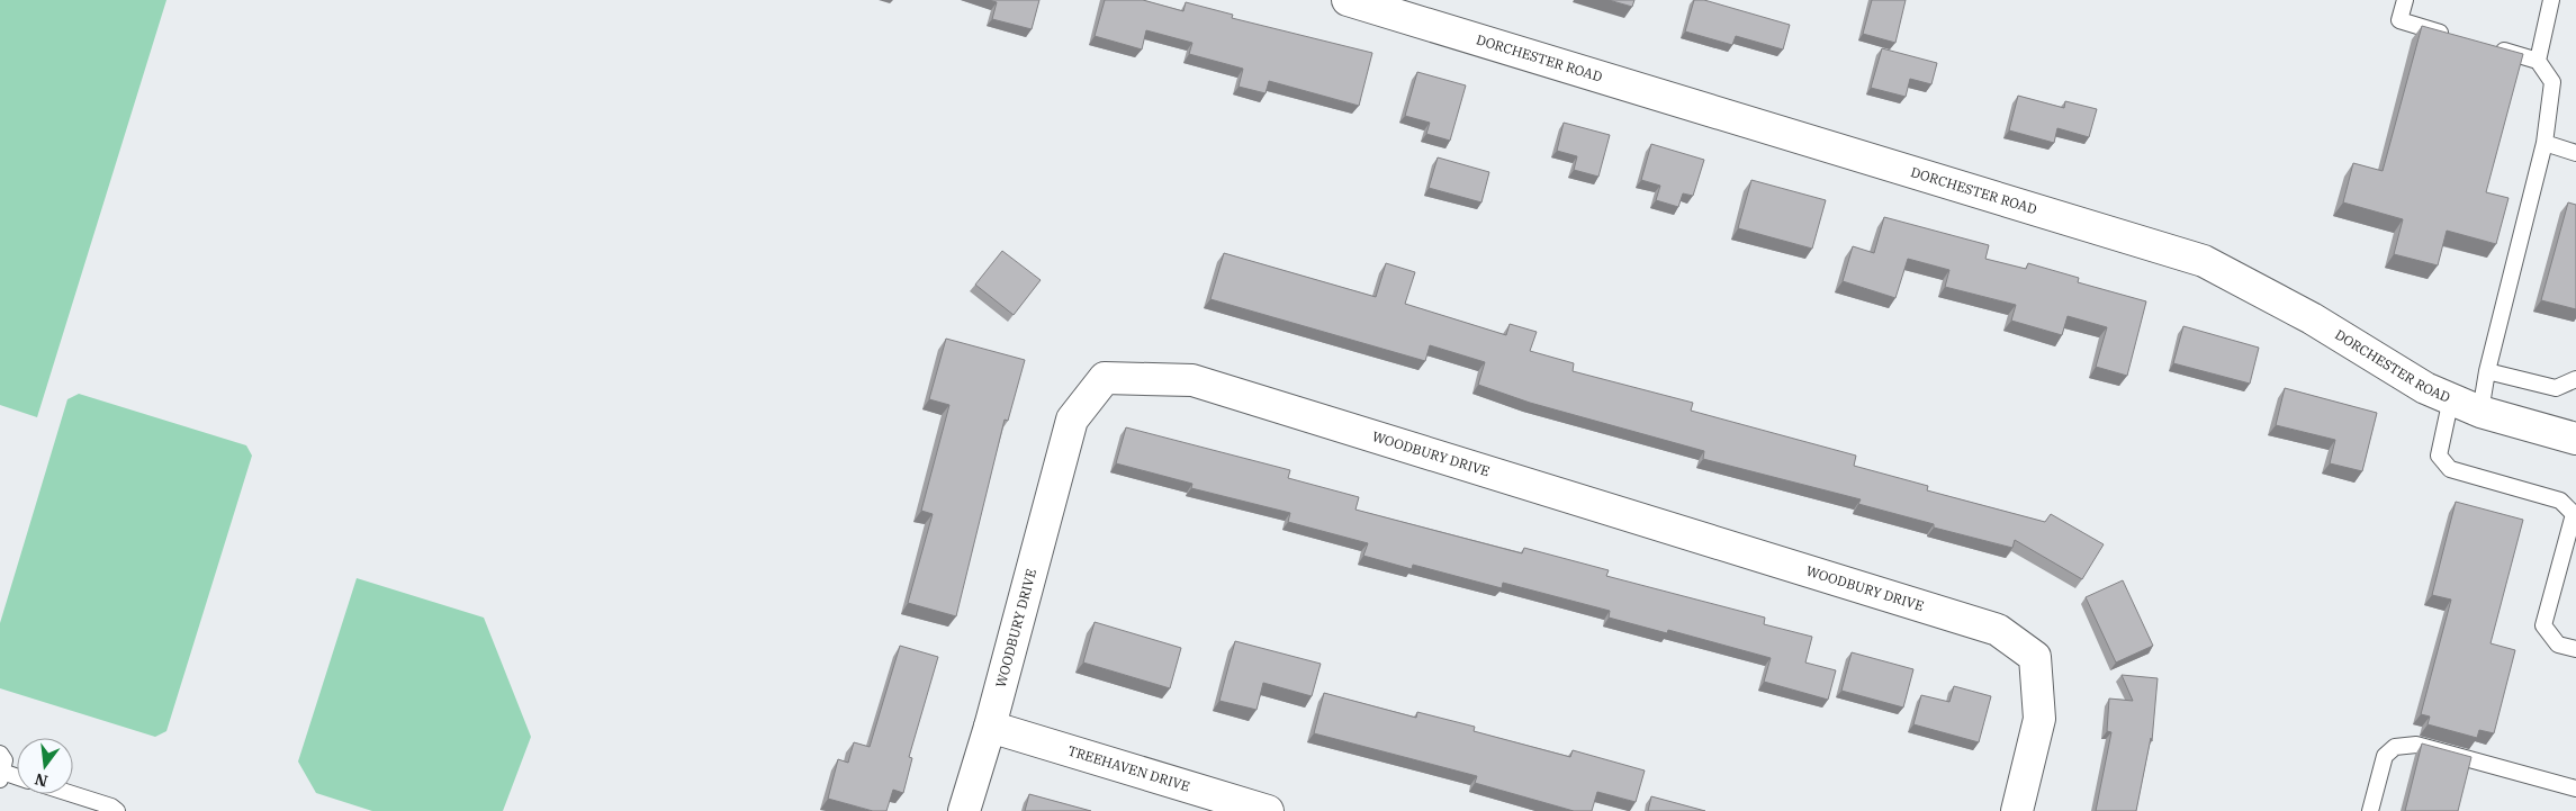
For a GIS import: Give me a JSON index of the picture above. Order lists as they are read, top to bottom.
{
  "streets": {
    "street": ["DORCHESTER ROAD", "WOODBURY DRIVE", "TREEHAVEN DRIVE"]
  },
  "crossings": [
    ["WOODBURY DRIVE", "TREEHAVEN DRIVE"]
  ],
  "north": "bottom"
}
